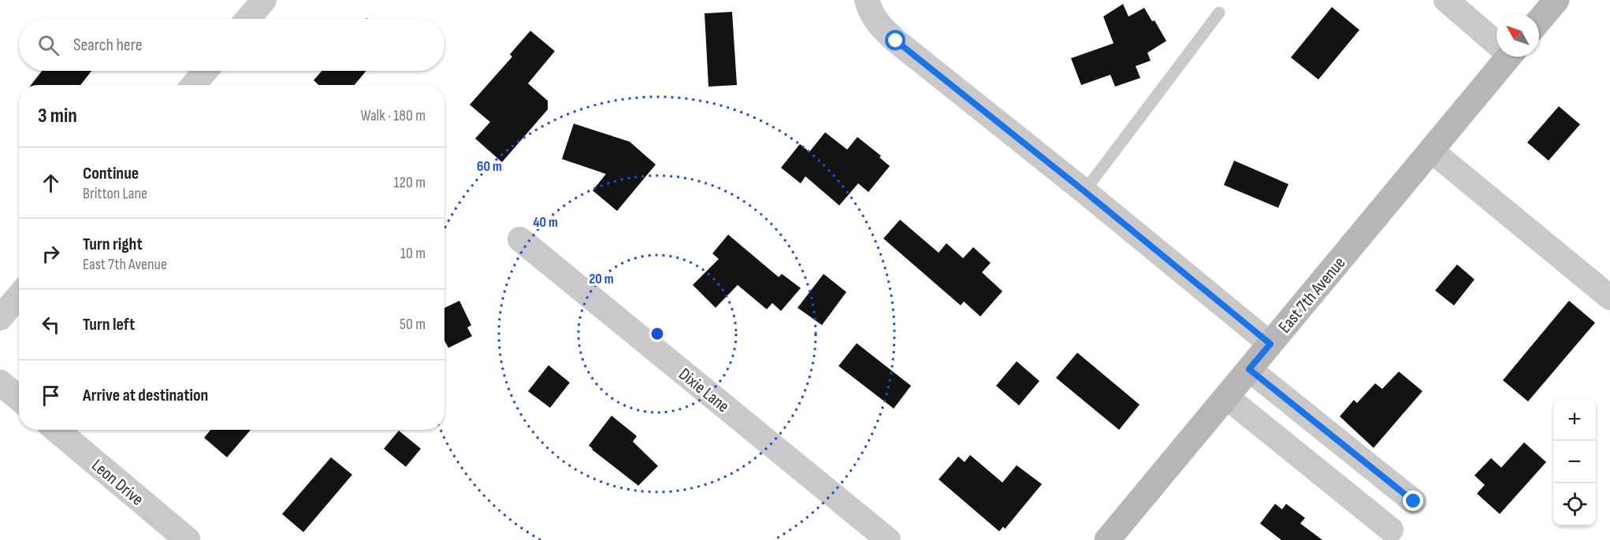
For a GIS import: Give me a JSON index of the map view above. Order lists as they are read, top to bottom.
{
  "streets": {
    "main road": ["East 7th Avenue"],
    "street": ["Dixie Lane", "Leon Drive"]
  },
  "north": "top left",
  "page": {
    "search": "Search here",
    "heading": ["3 min", "Walk · 180 m"],
    "list": [
      ["Continue", "Britton Lane", "120 m"],
      ["Turn right", "East 7th Avenue", "10 m"],
      ["Turn left", "50 m"],
      "Arrive at destination"
    ],
    "map_buttons": ["+", "−"]
  },
  "rings": ["60 m", "40 m", "20 m"]
}
